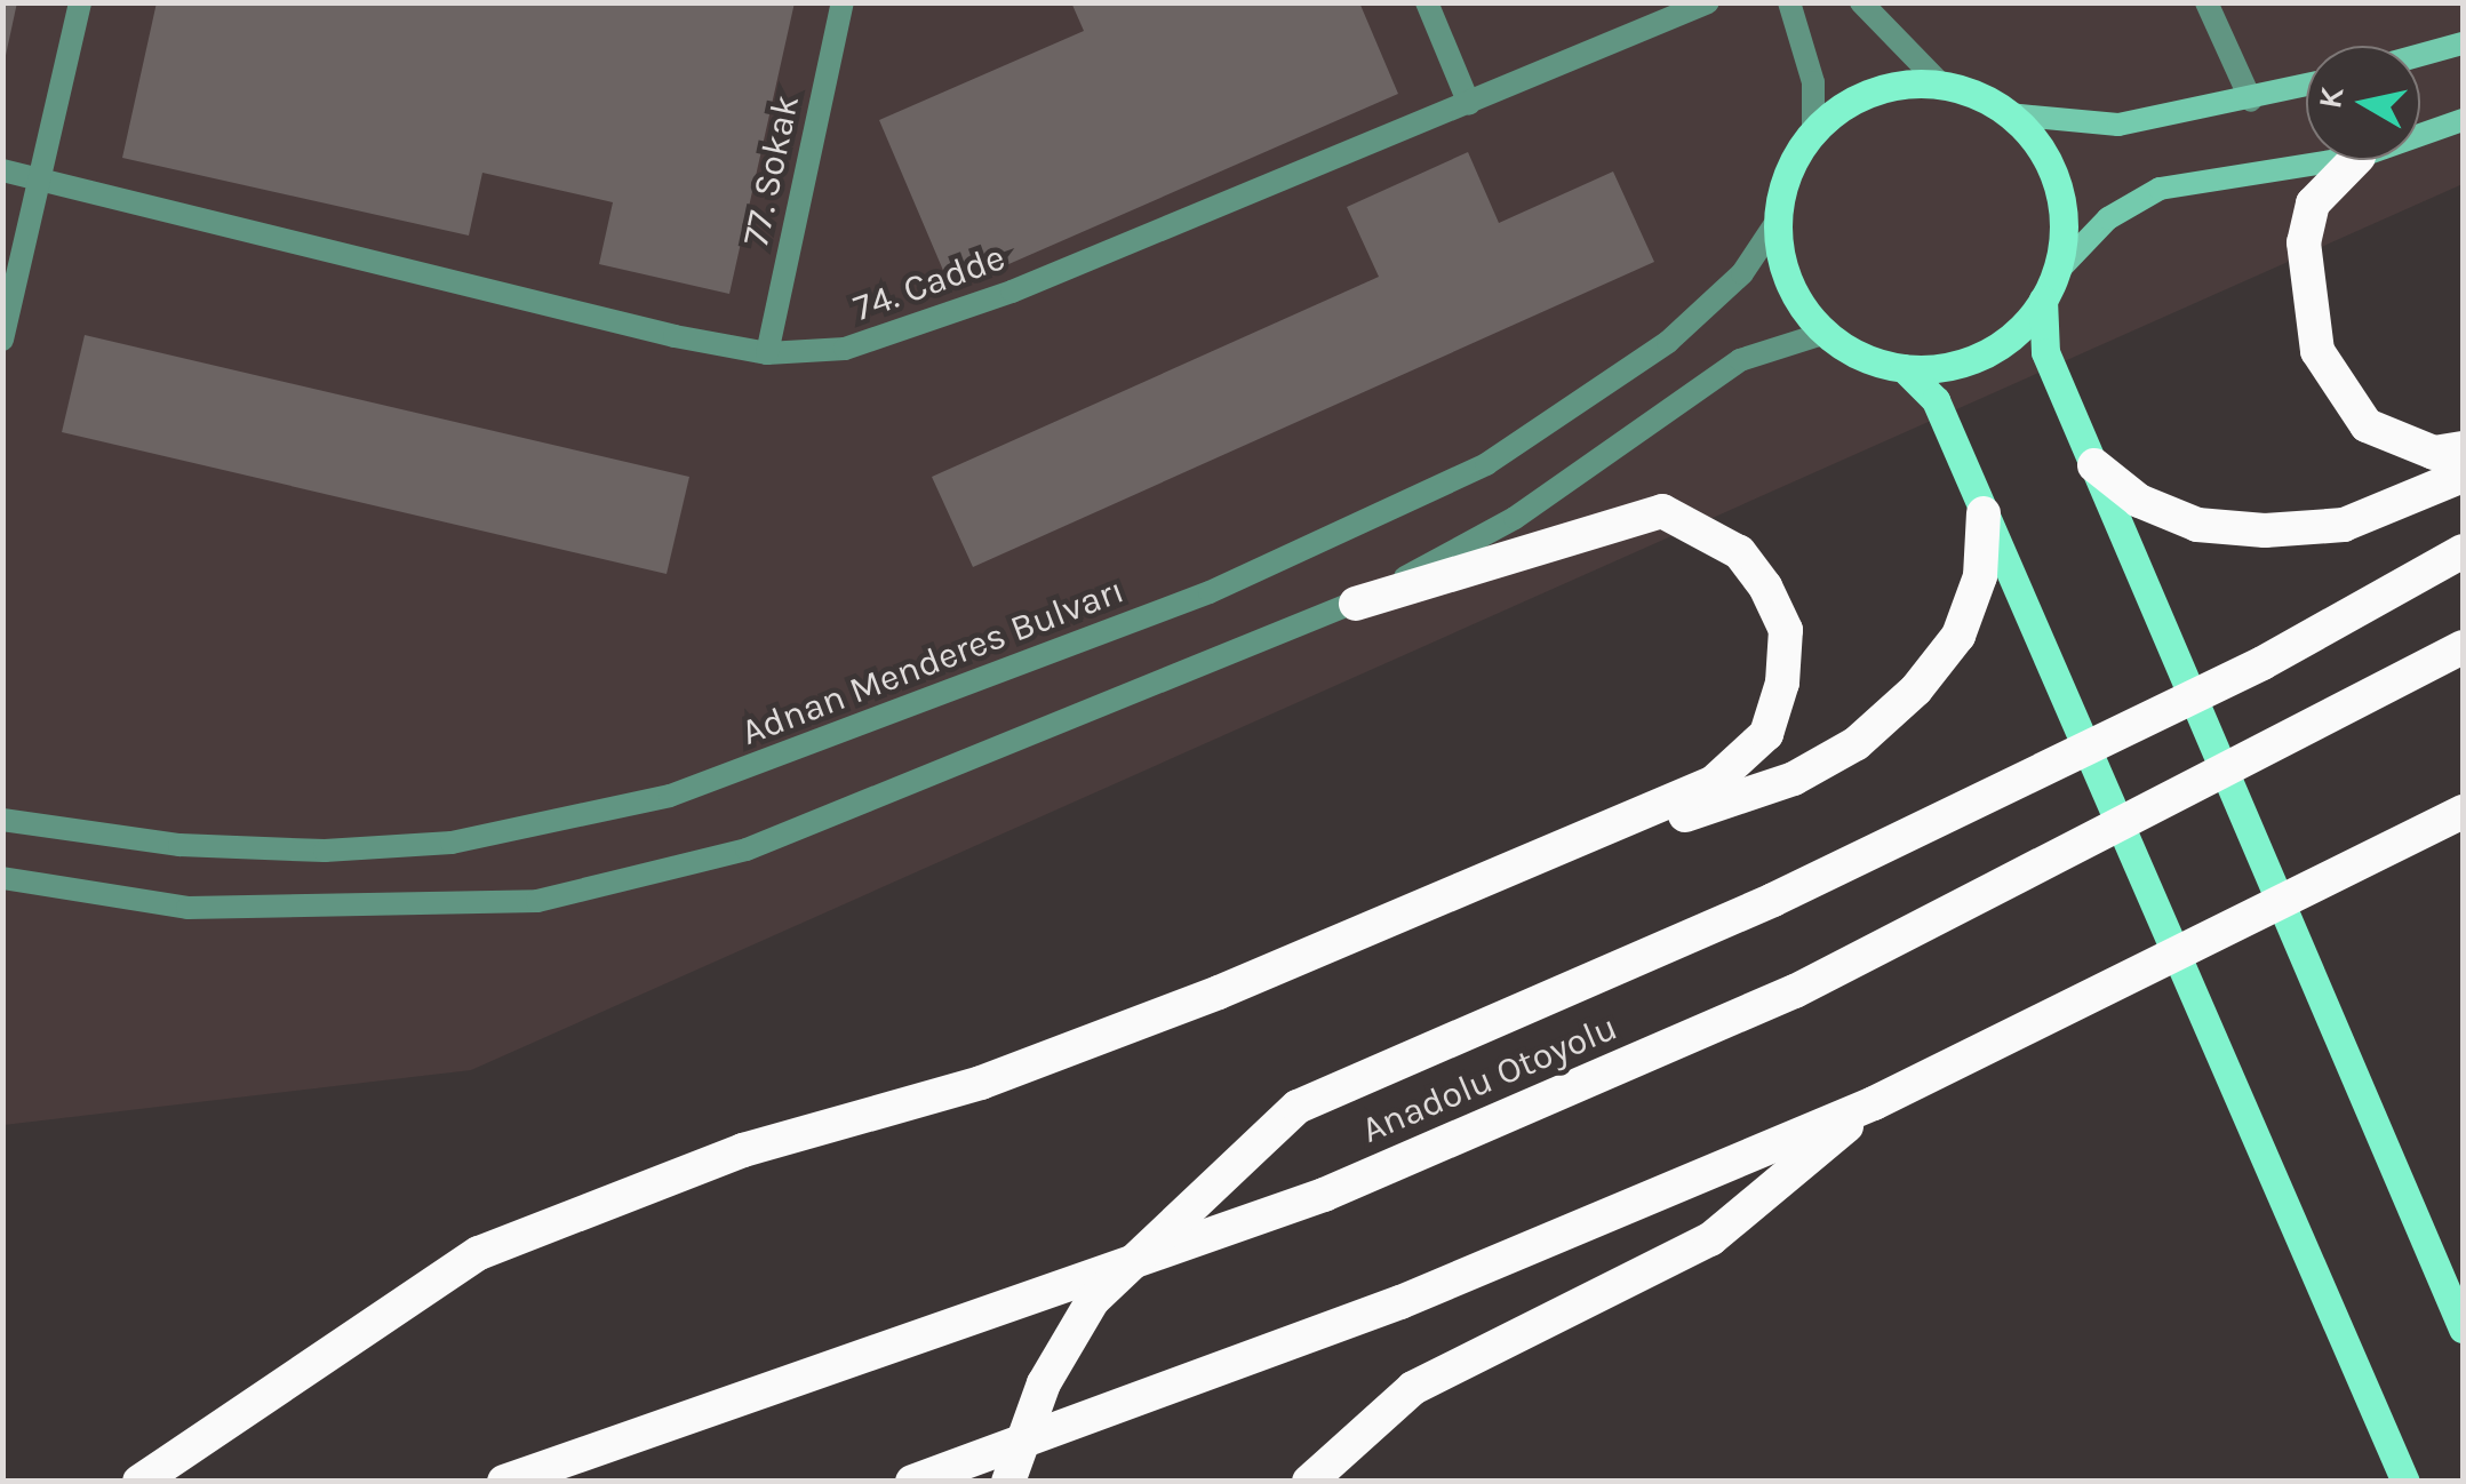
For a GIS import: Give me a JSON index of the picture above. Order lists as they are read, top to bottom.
{
  "streets": {
    "highway": ["Anadolu Otoyolu"],
    "street": ["77. Sokak", "74. Cadde", "Adnan Menderes Bulvarı"]
  },
  "crossings": [
    ["77. Sokak", "74. Cadde"]
  ],
  "north": "left"
}
